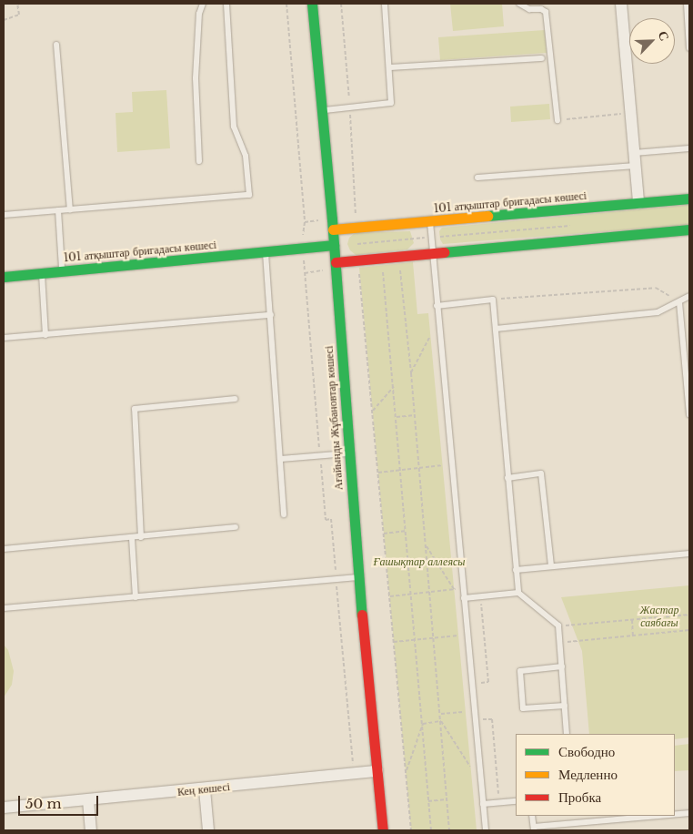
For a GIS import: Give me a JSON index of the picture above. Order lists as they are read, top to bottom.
{
  "streets": {
    "street": ["101 атқыштар бригадасы көшесі", "Ағайынды Жұбановтар көшесі", "Кең көшесі"]
  },
  "crossings": [
    ["101 атқыштар бригадасы көшесі", "Ағайынды Жұбановтар көшесі"],
    ["Ағайынды Жұбановтар көшесі", "Кең көшесі"]
  ],
  "parks": ["Ғашықтар аллеясы", "Жастар саябағы"],
  "legend": ["Свободно", "Медленно", "Пробка"],
  "scale_bar": "50 m",
  "north": "top right"
}
